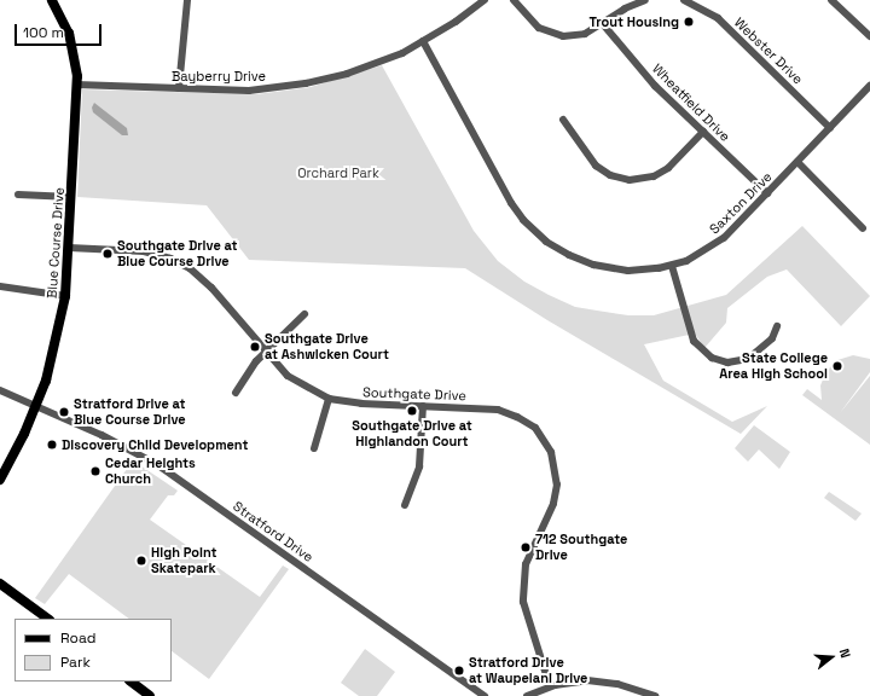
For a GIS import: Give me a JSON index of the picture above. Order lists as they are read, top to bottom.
{
  "streets": {
    "main road": ["Blue Course Drive"],
    "street": [
      "Webster Drive",
      "Bayberry Drive",
      "Wheatfield Drive",
      "Saxton Drive",
      "Southgate Drive",
      "Stratford Drive"
    ]
  },
  "crossings": [
    ["Webster Drive", "Saxton Drive"],
    ["Bayberry Drive", "Saxton Drive"],
    ["Bayberry Drive", "Blue Course Drive"],
    ["Wheatfield Drive", "Saxton Drive"],
    ["Blue Course Drive", "Southgate Drive"],
    ["Blue Course Drive", "Stratford Drive"]
  ],
  "parks": ["Orchard Park"],
  "places": [
    "Trout Housing",
    "Southgate Drive at Blue Course Drive",
    "Southgate Drive at Ashwicken Court",
    "State College Area High School",
    "Southgate Drive at Highlandon Court",
    "Stratford Drive at Blue Course Drive",
    "Discovery Child Development",
    "Cedar Heights Church",
    "712 Southgate Drive",
    "High Point Skatepark",
    "Stratford Drive at Waupelani Drive"
  ],
  "legend": ["Road", "Park"],
  "scale_bar": "100 m",
  "north": "right"
}
